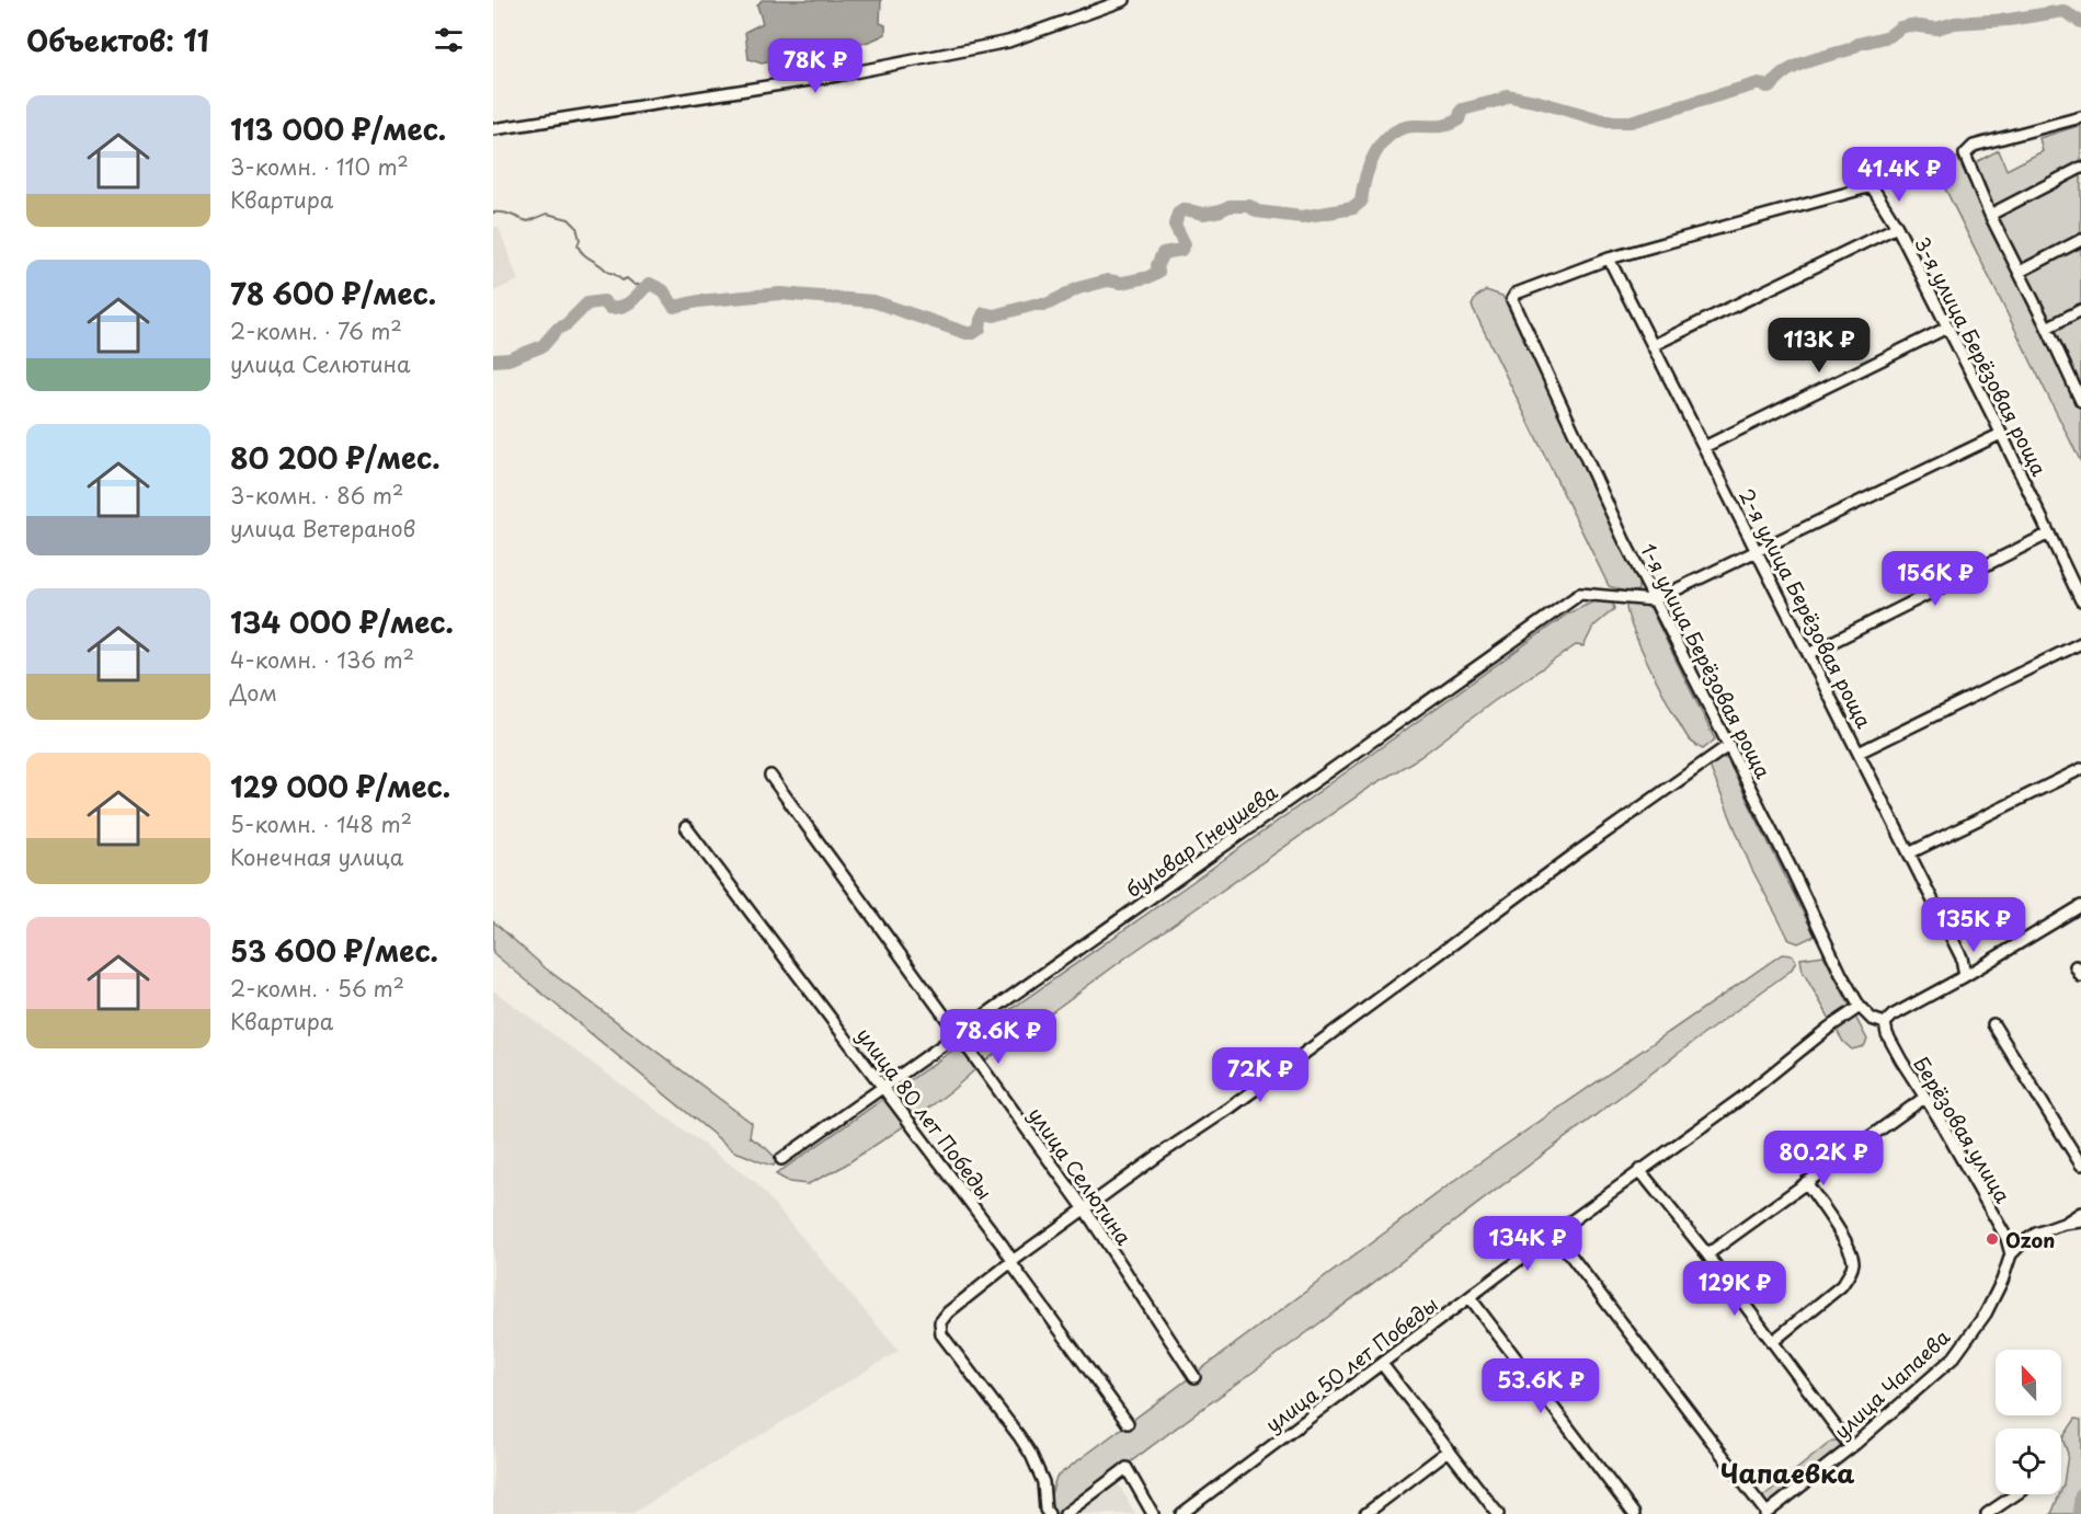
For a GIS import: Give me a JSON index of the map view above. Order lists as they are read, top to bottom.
{
  "streets": {
    "street": [
      "3-я улица Берёзовая роща",
      "2-я улица Берёзовая роща",
      "1-я улица Берёзовая роща",
      "бульвар Гнеушева",
      "улица 80 лет Победы",
      "Берёзовая улица",
      "улица Селютина",
      "улица 50 лет Победы",
      "улица Чапаева"
    ]
  },
  "crossings": [
    ["3-я улица Берёзовая роща", "2-я улица Берёзовая роща"],
    ["3-я улица Берёзовая роща", "1-я улица Берёзовая роща"],
    ["1-я улица Берёзовая роща", "бульвар Гнеушева"],
    ["1-я улица Берёзовая роща", "улица 50 лет Победы"],
    ["бульвар Гнеушева", "улица 80 лет Победы"],
    ["бульвар Гнеушева", "улица Селютина"],
    ["Берёзовая улица", "улица Чапаева"]
  ],
  "districts": ["Чапаевка"],
  "places": ["Ozon"],
  "north": "top",
  "page": {
    "heading": "Объектов: 11",
    "price": [
      "78K ₽",
      "41.4K ₽",
      "113K ₽",
      "156K ₽",
      "135K ₽",
      "78.6K ₽",
      "72K ₽",
      "80.2K ₽",
      "134K ₽",
      "129K ₽",
      "53.6K ₽"
    ],
    "list": [
      {
        "name": "113 000 ₽/мес.",
        "note": "3-комн. · 110 m² · Квартира"
      },
      {
        "name": "78 600 ₽/мес.",
        "note": "2-комн. · 76 m² · улица Селютина"
      },
      {
        "name": "80 200 ₽/мес.",
        "note": "3-комн. · 86 m² · улица Ветеранов"
      },
      {
        "name": "134 000 ₽/мес.",
        "note": "4-комн. · 136 m² · Дом"
      },
      {
        "name": "129 000 ₽/мес.",
        "note": "5-комн. · 148 m² · Конечная улица"
      },
      {
        "name": "53 600 ₽/мес.",
        "note": "2-комн. · 56 m² · Квартира"
      }
    ]
  }
}
